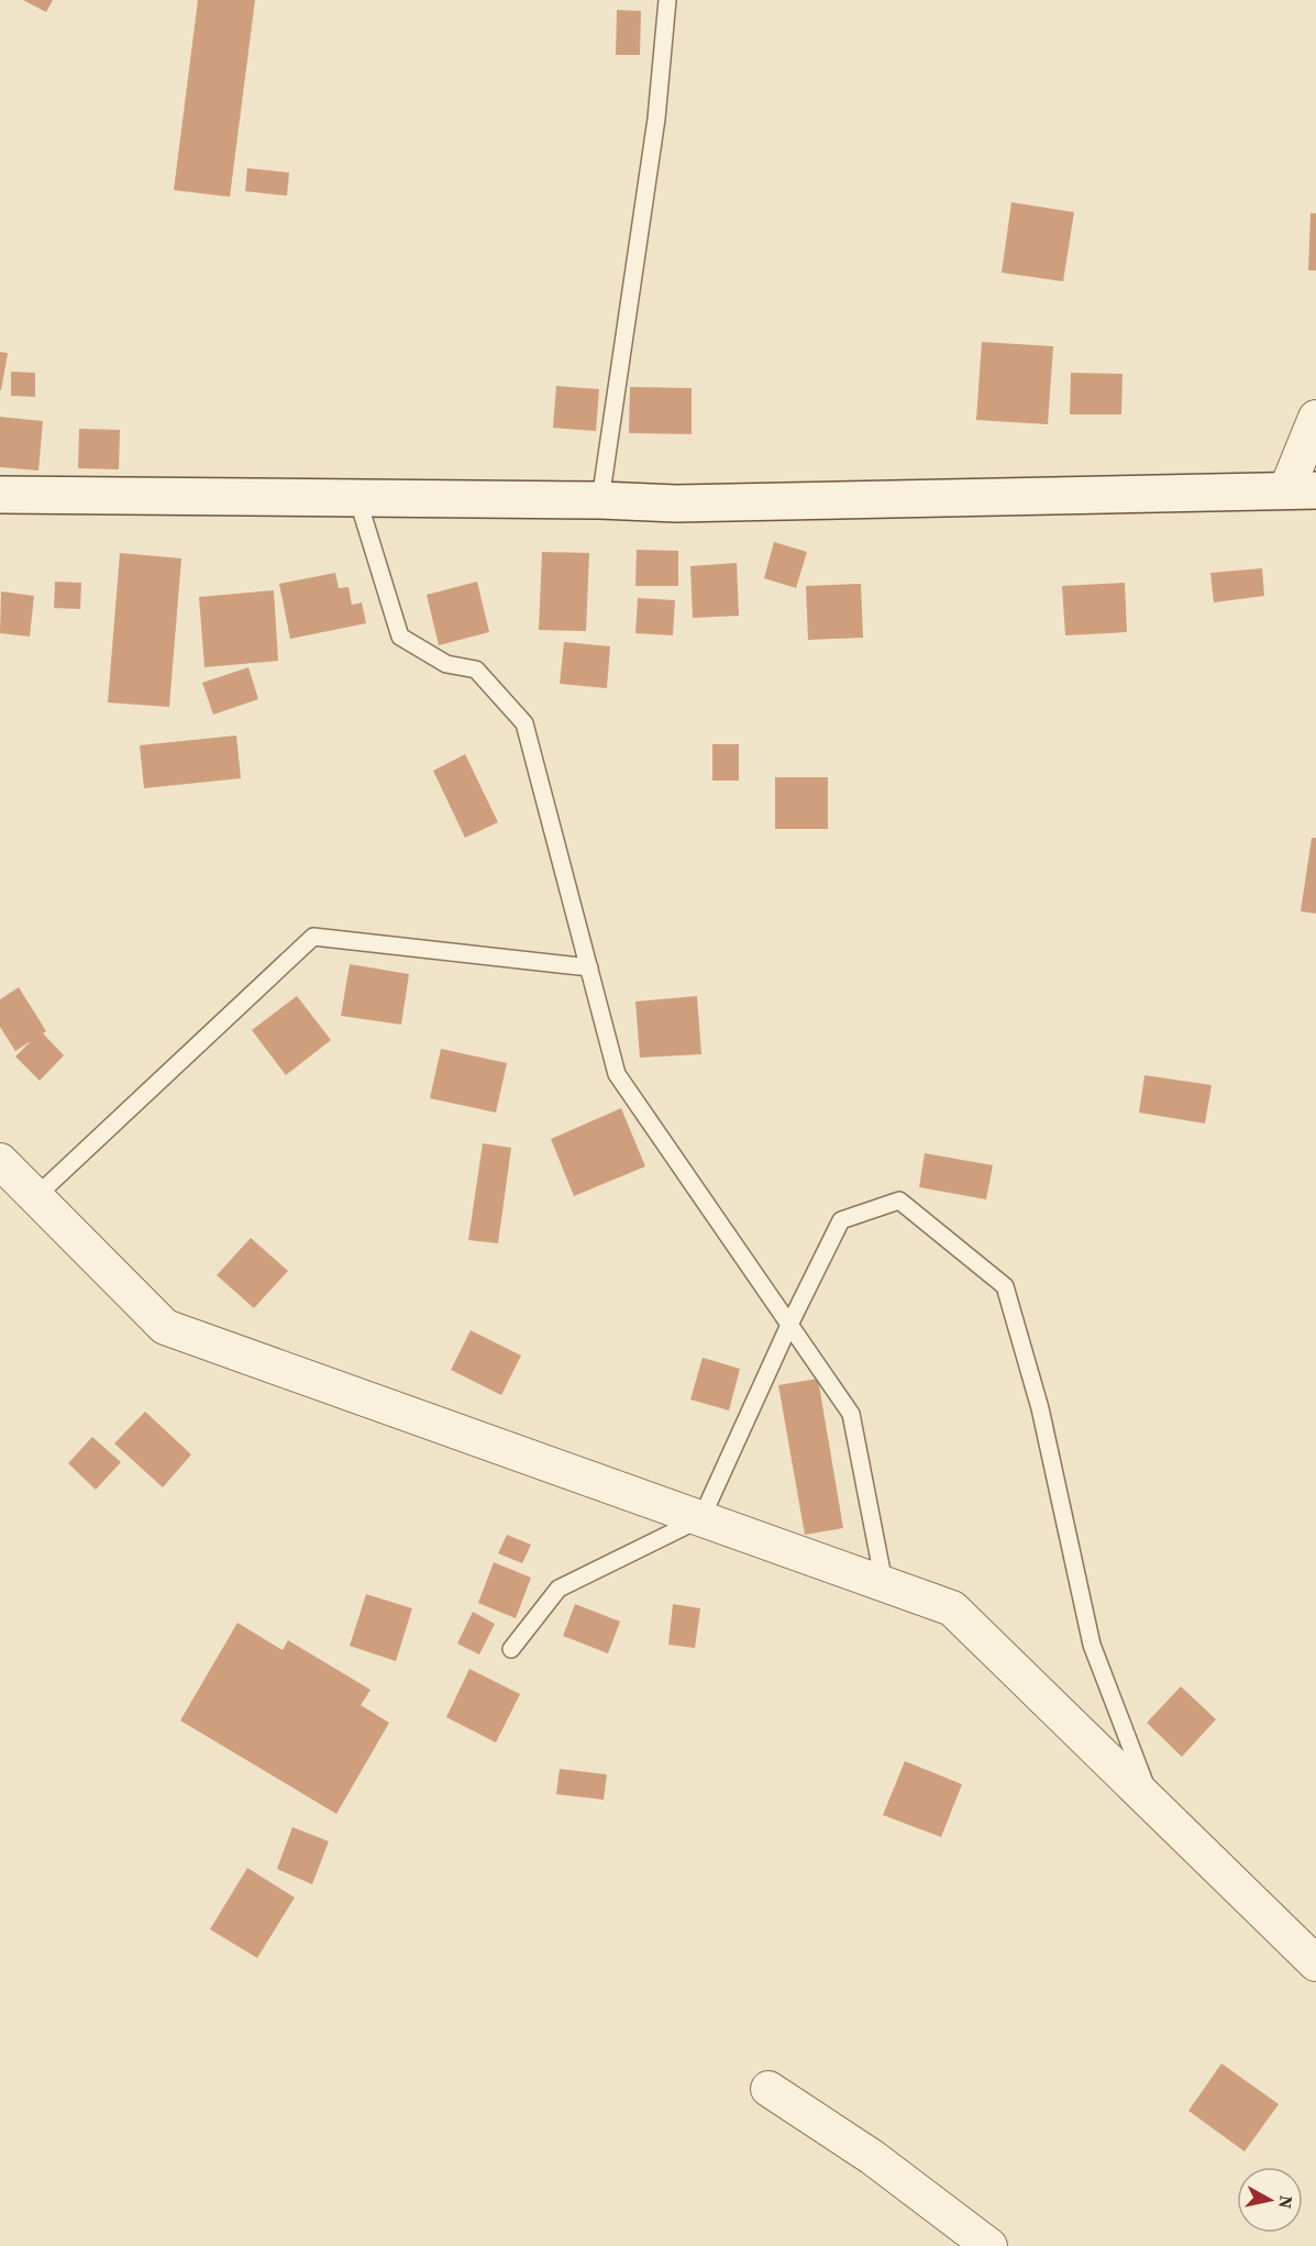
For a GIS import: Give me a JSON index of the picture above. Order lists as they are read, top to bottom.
{
  "north": "right"
}
